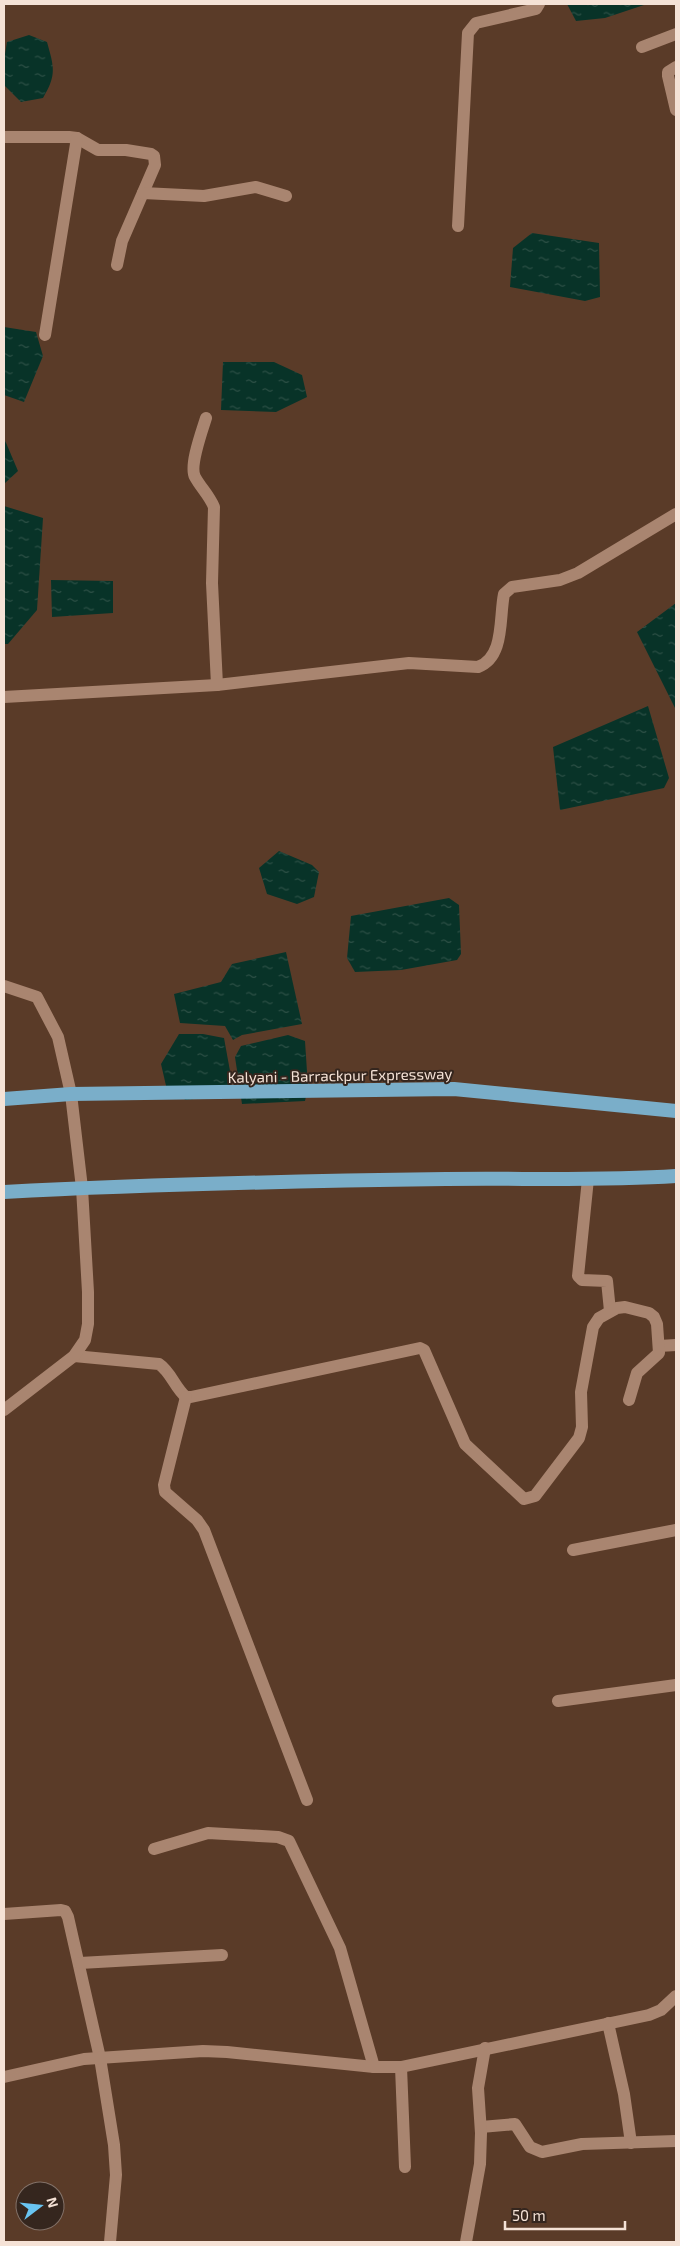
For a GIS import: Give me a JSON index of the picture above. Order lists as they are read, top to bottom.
{
  "streets": {
    "highway": ["Kalyani - Barrackpur Expressway"]
  },
  "scale_bar": "50 m",
  "north": "right"
}
